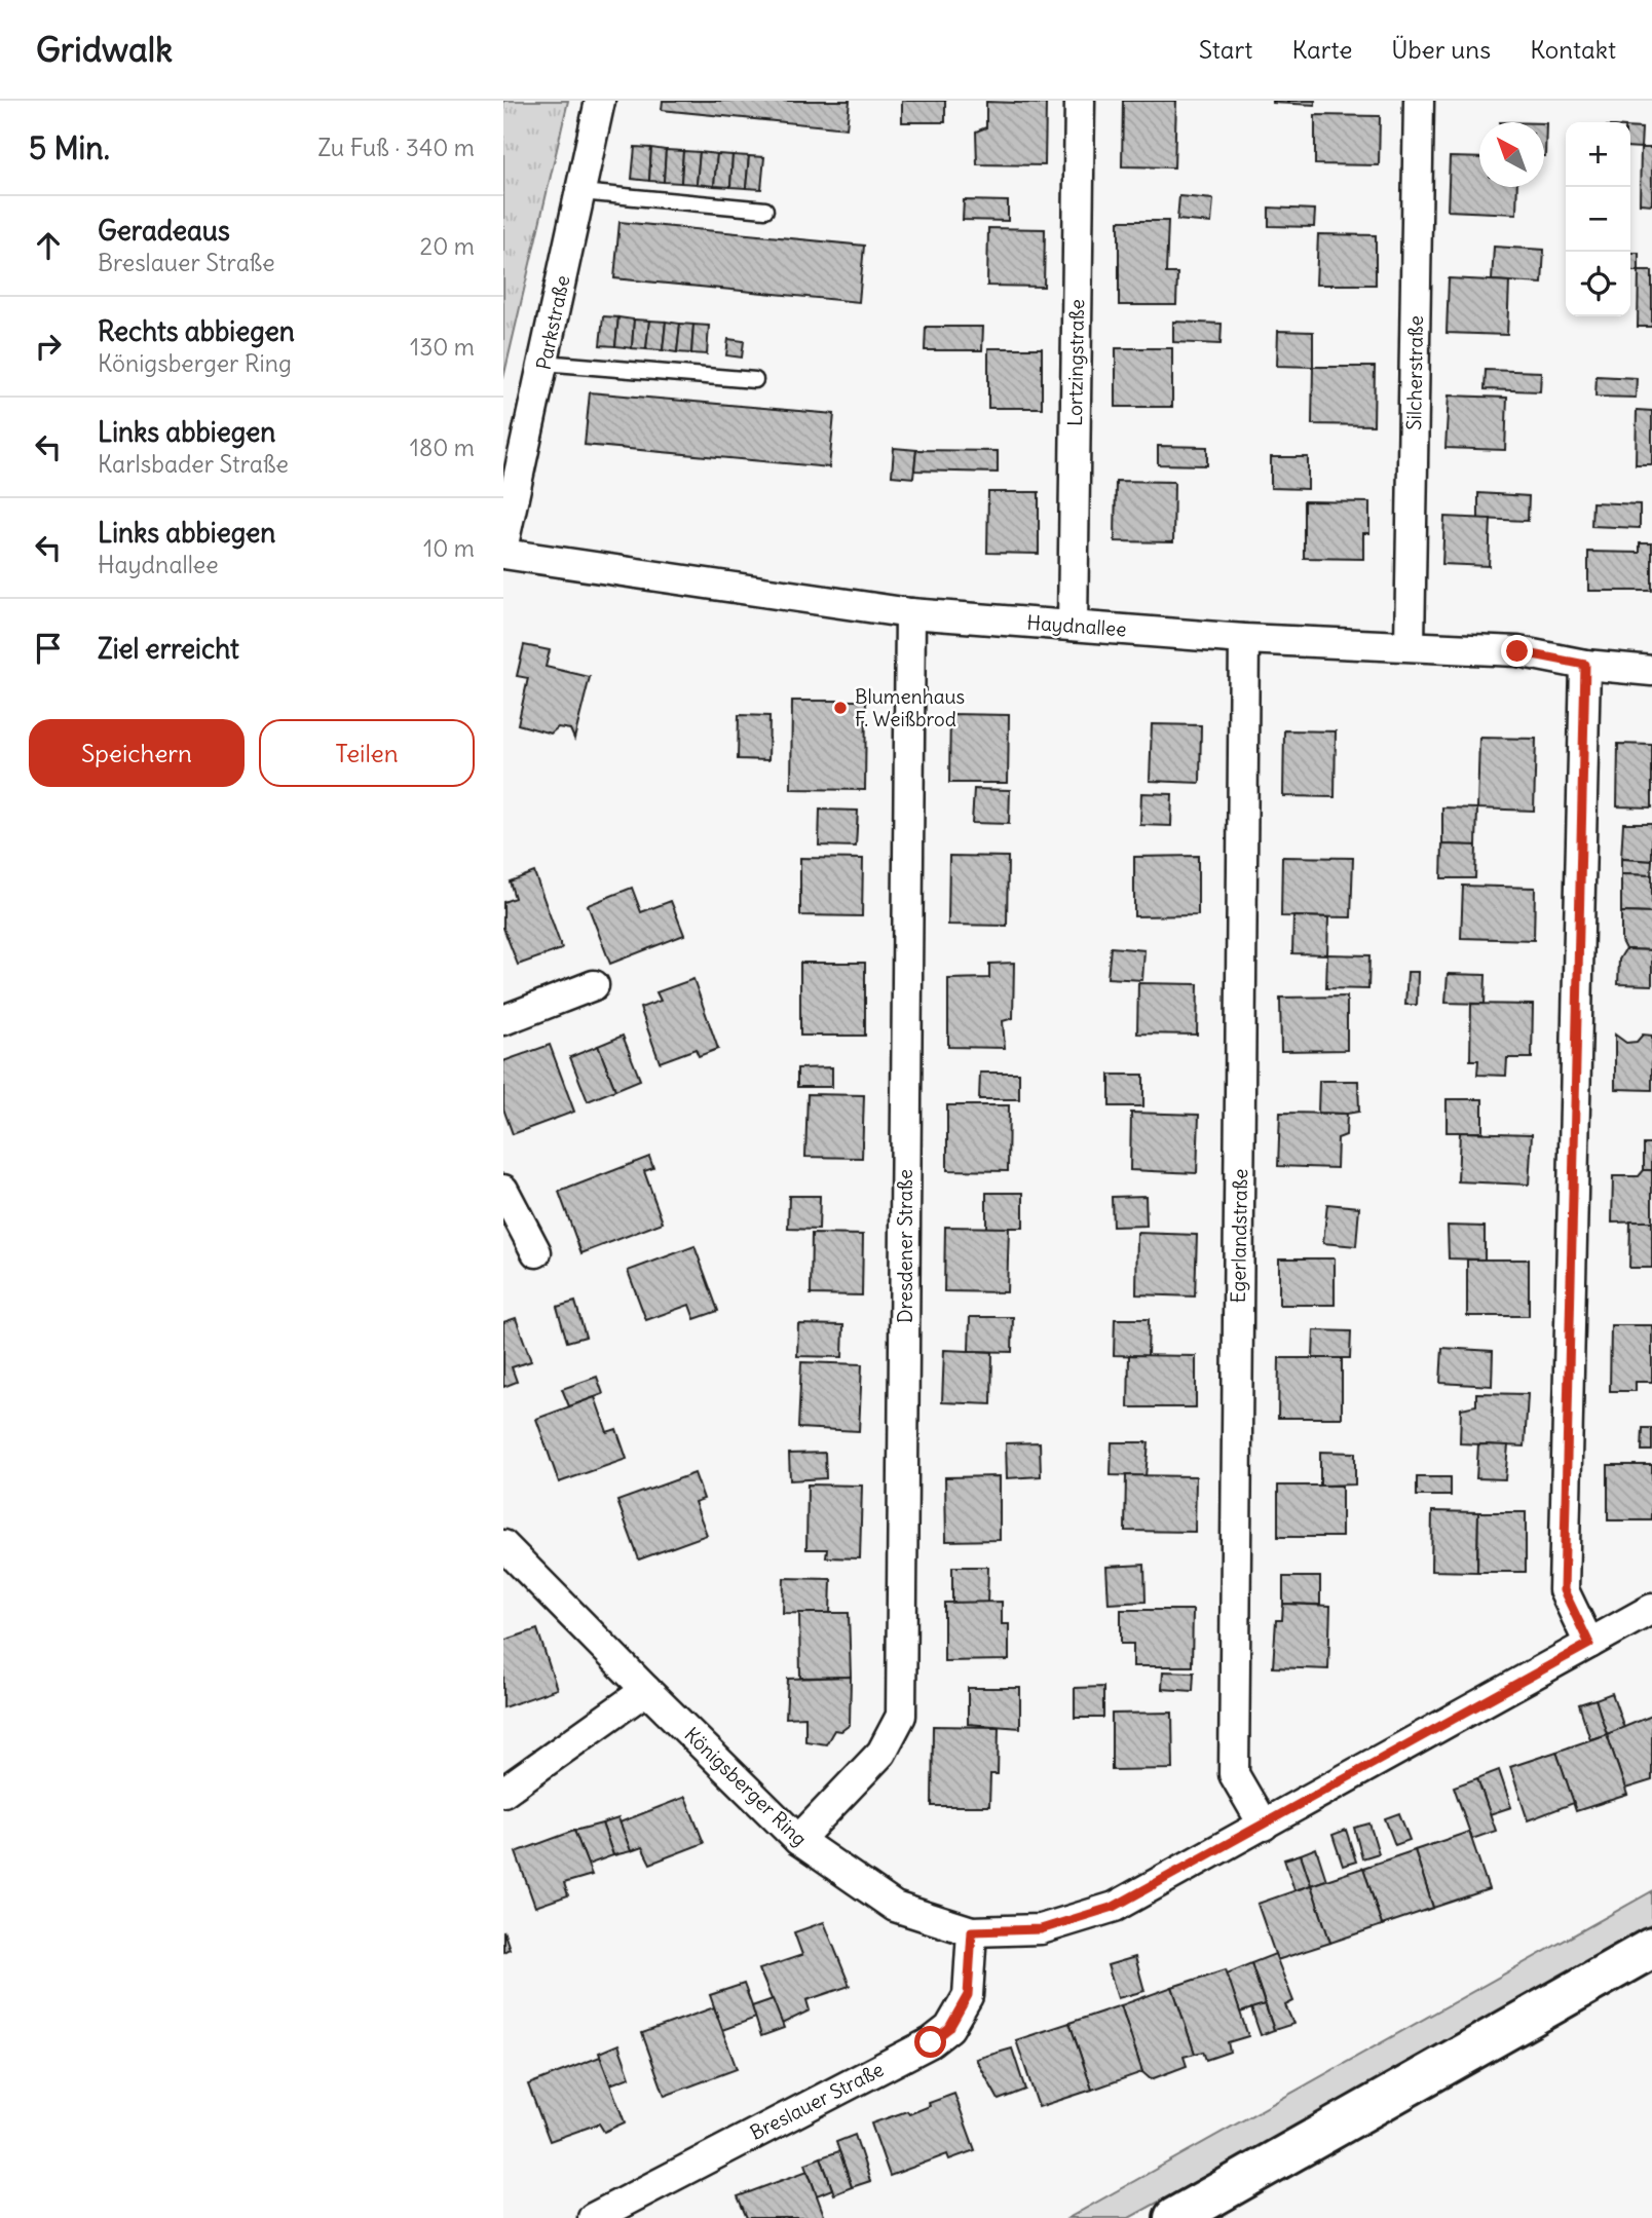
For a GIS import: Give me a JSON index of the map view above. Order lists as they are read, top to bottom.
{
  "streets": {
    "street": [
      "Parkstraße",
      "Lortzingstraße",
      "Silcherstraße",
      "Haydnallee",
      "Egerlandstraße",
      "Dresdener Straße",
      "Königsberger Ring",
      "Breslauer Straße"
    ]
  },
  "crossings": [
    ["Lortzingstraße", "Haydnallee"],
    ["Silcherstraße", "Haydnallee"],
    ["Haydnallee", "Egerlandstraße"],
    ["Haydnallee", "Dresdener Straße"],
    ["Egerlandstraße", "Königsberger Ring"],
    ["Dresdener Straße", "Königsberger Ring"],
    ["Königsberger Ring", "Breslauer Straße"]
  ],
  "places": ["Blumenhaus F. Weißbrod"],
  "north": "top left",
  "page": {
    "header": "Gridwalk",
    "nav": [
      "Start",
      "Karte",
      "Über uns",
      "Kontakt"
    ],
    "heading": ["5 Min.", "Zu Fuß · 340 m"],
    "map_buttons": ["+", "−"],
    "list": [
      ["Geradeaus", "Breslauer Straße", "20 m"],
      ["Rechts abbiegen", "Königsberger Ring", "130 m"],
      ["Links abbiegen", "Karlsbader Straße", "180 m"],
      ["Links abbiegen", "Haydnallee", "10 m"],
      "Ziel erreicht"
    ],
    "buttons": ["Speichern", "Teilen"]
  }
}
